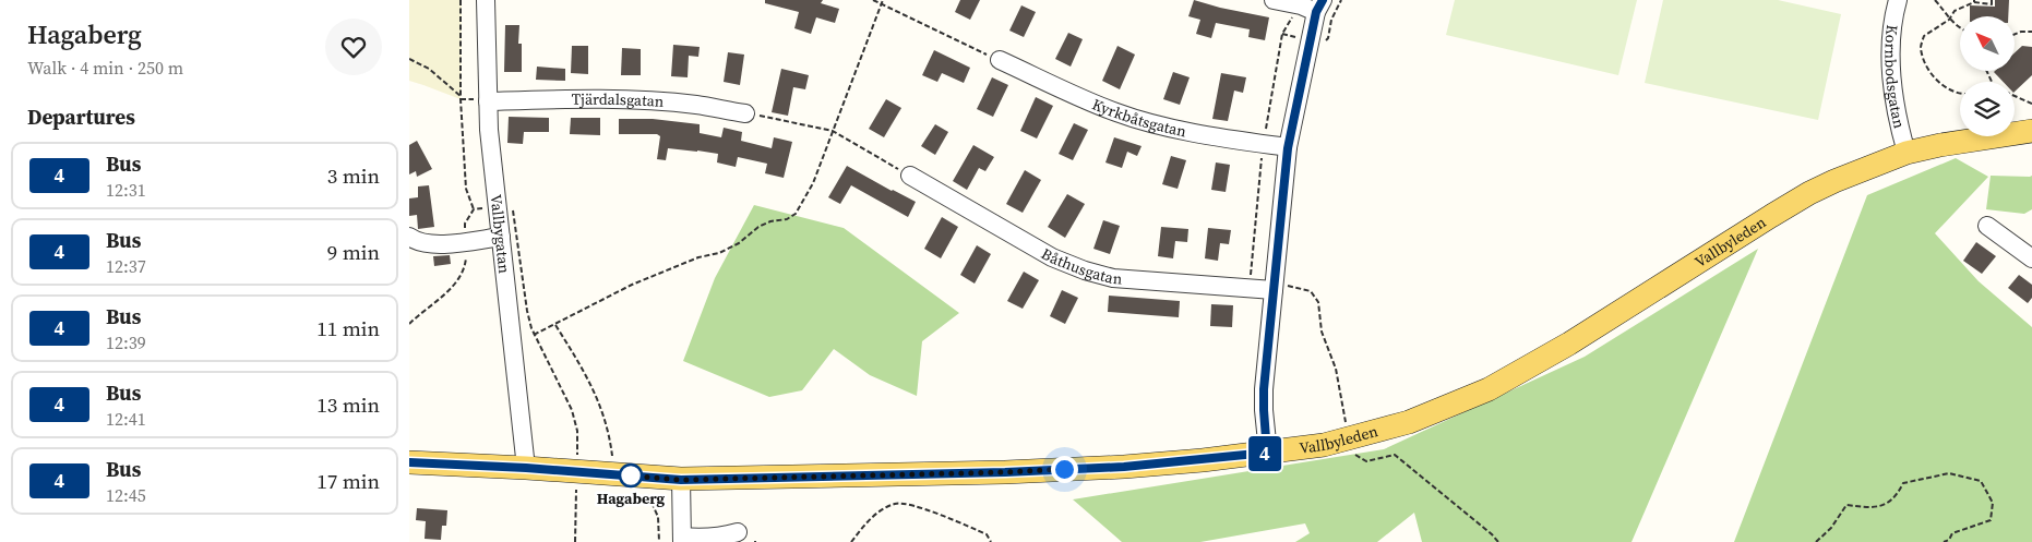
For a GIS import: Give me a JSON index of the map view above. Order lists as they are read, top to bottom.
{
  "streets": {
    "main road": ["Vallbyleden"],
    "street": [
      "Kornbodsgatan",
      "Tjärdalsgatan",
      "Kyrkbåtsgatan",
      "Vallbygatan",
      "Båthusgatan"
    ]
  },
  "crossings": [
    ["Kornbodsgatan", "Vallbyleden"],
    ["Tjärdalsgatan", "Vallbygatan"],
    ["Vallbygatan", "Vallbyleden"]
  ],
  "places": ["Hagaberg"],
  "lines": ["bus line 4"],
  "north": "top left",
  "page": {
    "heading": [
      ["Hagaberg", "Walk · 4 min · 250 m"],
      "Departures"
    ],
    "on_map": "4",
    "list": [
      {
        "mark": "4",
        "name": "Bus",
        "note": "12:31",
        "value": "3 min"
      },
      {
        "mark": "4",
        "name": "Bus",
        "note": "12:37",
        "value": "9 min"
      },
      {
        "mark": "4",
        "name": "Bus",
        "note": "12:39",
        "value": "11 min"
      },
      {
        "mark": "4",
        "name": "Bus",
        "note": "12:41",
        "value": "13 min"
      },
      {
        "mark": "4",
        "name": "Bus",
        "note": "12:45",
        "value": "17 min"
      }
    ]
  }
}
